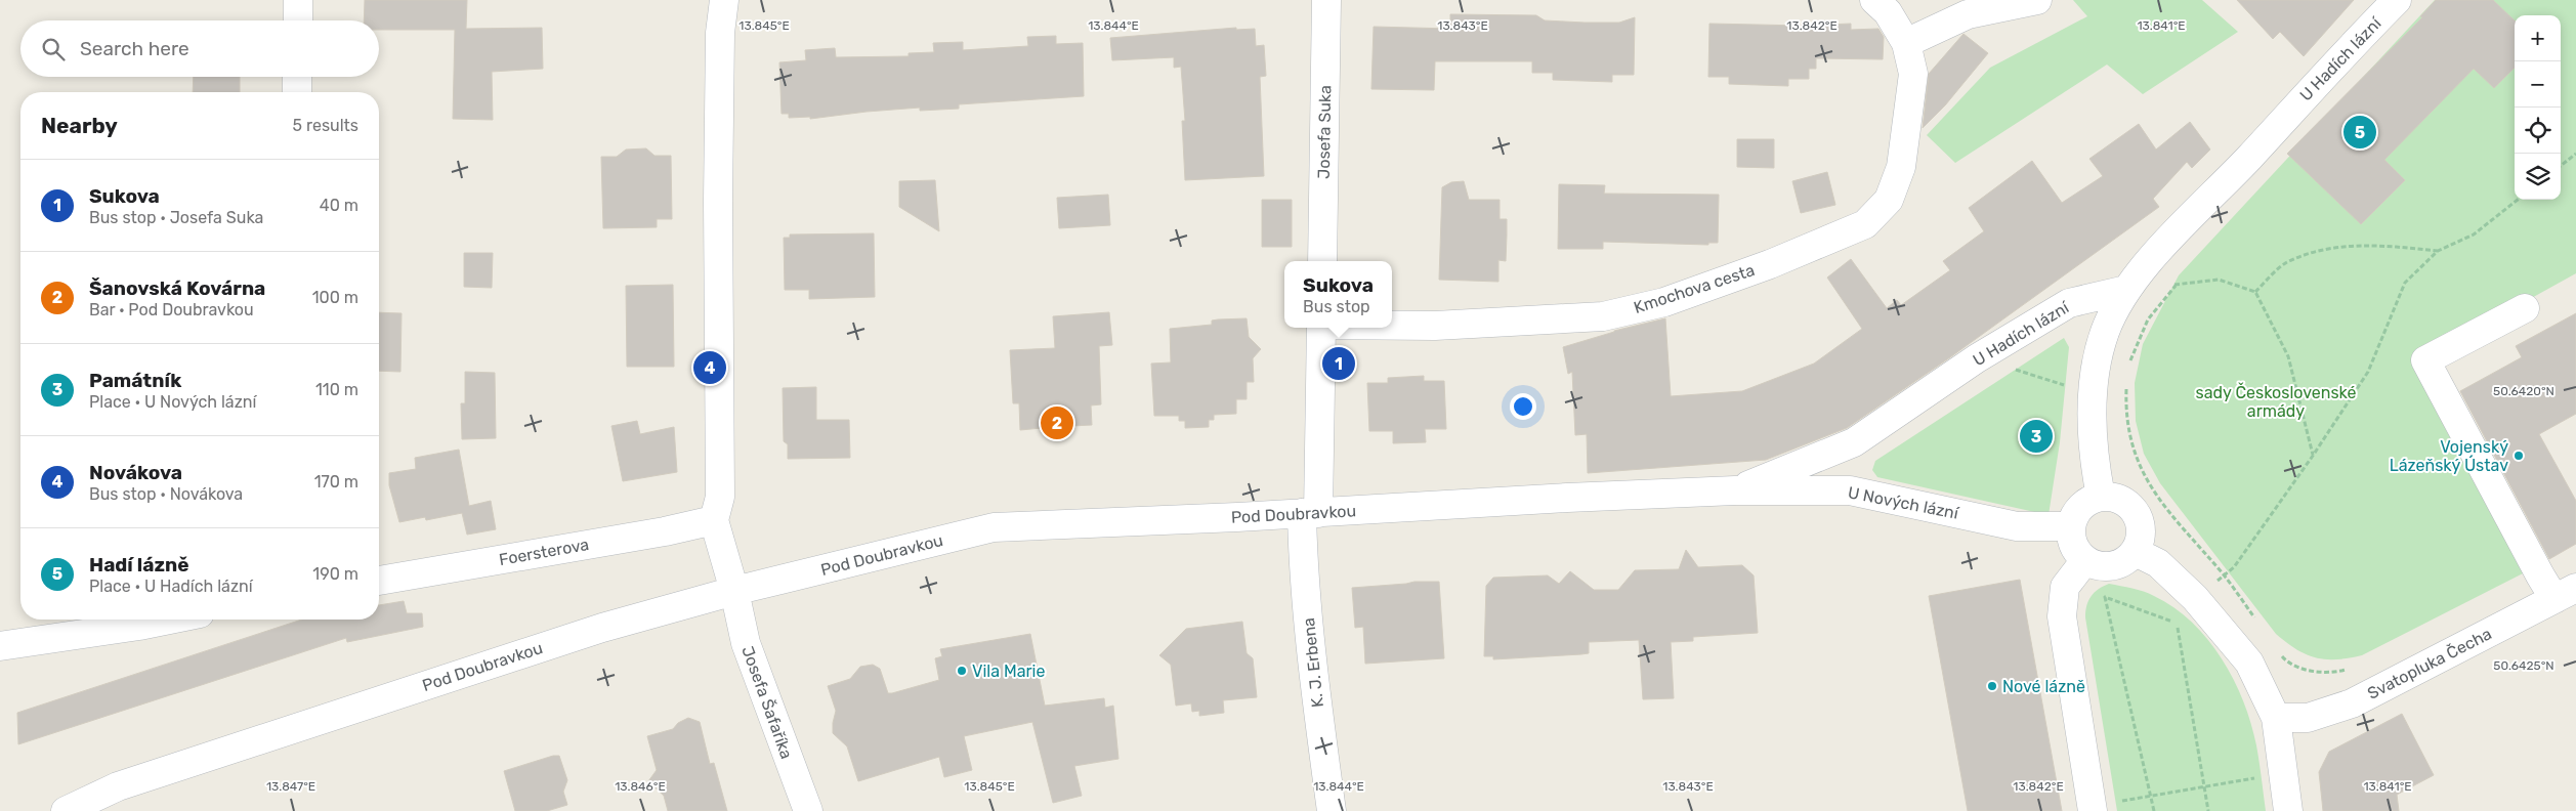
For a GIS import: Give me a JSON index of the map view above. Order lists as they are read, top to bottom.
{
  "streets": {
    "street": [
      "U Hadích lázní",
      "Josefa Suka",
      "Kmochova cesta",
      "U Nových lázní",
      "Pod Doubravkou",
      "Foersterova",
      "K. J. Erbena",
      "Svatopluka Čecha",
      "Josefa Šafaříka"
    ]
  },
  "crossings": [
    ["U Hadích lázní", "U Nových lázní"],
    ["U Hadích lázní", "Pod Doubravkou"],
    ["U Nových lázní", "Pod Doubravkou"],
    ["Pod Doubravkou", "K. J. Erbena"],
    ["Pod Doubravkou", "Josefa Šafaříka"],
    ["Foersterova", "Josefa Šafaříka"]
  ],
  "parks": ["sady Československé armády"],
  "places": ["Vojenský Lázeňský Ústav", "Vila Marie", "Nové lázně"],
  "page": {
    "map_buttons": ["+", "−"],
    "search": "Search here",
    "heading": ["Nearby", "5 results"],
    "pins": [
      "5",
      "1",
      "4",
      "2",
      "3"
    ],
    "list": [
      {
        "mark": "1",
        "name": "Sukova",
        "note": "Bus stop · Josefa Suka",
        "value": "40 m"
      },
      {
        "mark": "2",
        "name": "Šanovská Kovárna",
        "note": "Bar · Pod Doubravkou",
        "value": "100 m"
      },
      {
        "mark": "3",
        "name": "Památník",
        "note": "Place · U Nových lázní",
        "value": "110 m"
      },
      {
        "mark": "4",
        "name": "Novákova",
        "note": "Bus stop · Novákova",
        "value": "170 m"
      },
      {
        "mark": "5",
        "name": "Hadí lázně",
        "note": "Place · U Hadích lázní",
        "value": "190 m"
      }
    ],
    "popup": ["Sukova", "Bus stop"]
  },
  "coordinates": [
    "13.845°E",
    "13.844°E",
    "13.843°E",
    "13.842°E",
    "13.841°E",
    "50.6420°N",
    "50.6425°N",
    "13.847°E",
    "13.846°E"
  ]
}
